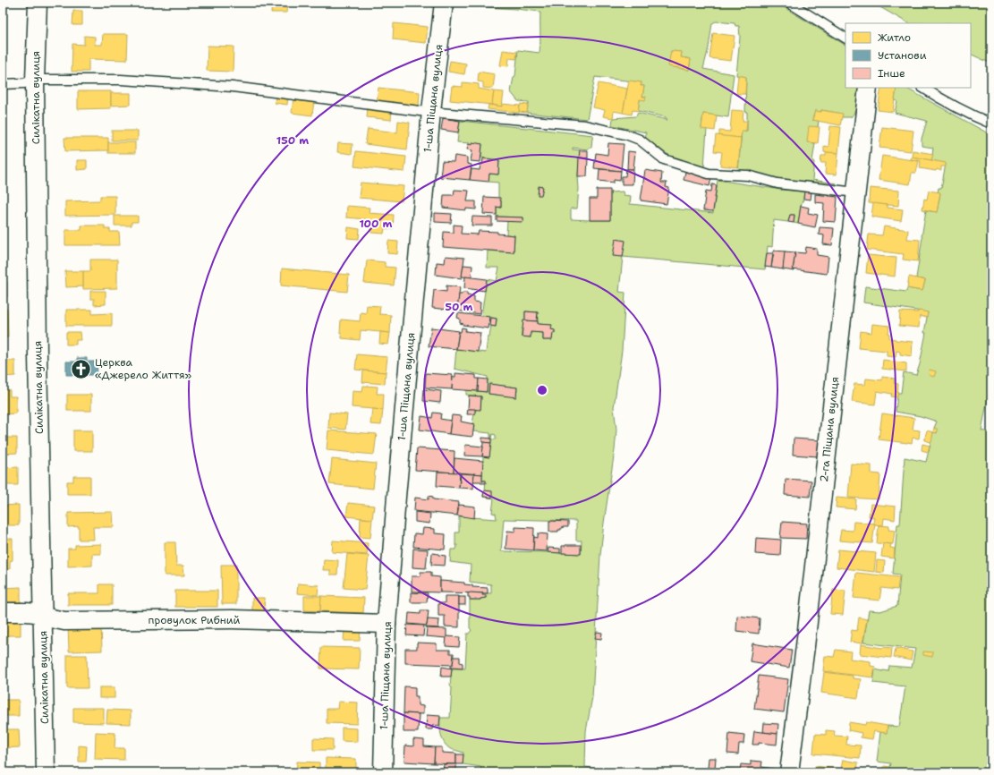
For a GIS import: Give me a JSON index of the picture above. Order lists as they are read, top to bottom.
{
  "streets": {
    "street": [
      "Силікатна вулиця",
      "1-ша Піщана вулиця",
      "2-га Піщана вулиця",
      "провулок Рибний"
    ]
  },
  "crossings": [
    ["Силікатна вулиця", "провулок Рибний"],
    ["1-ша Піщана вулиця", "провулок Рибний"]
  ],
  "places": {
    "church": ["Церква «Джерело Життя»"]
  },
  "legend": ["Житло", "Установи", "Інше"],
  "rings": ["150 m", "100 m", "50 m"]
}
